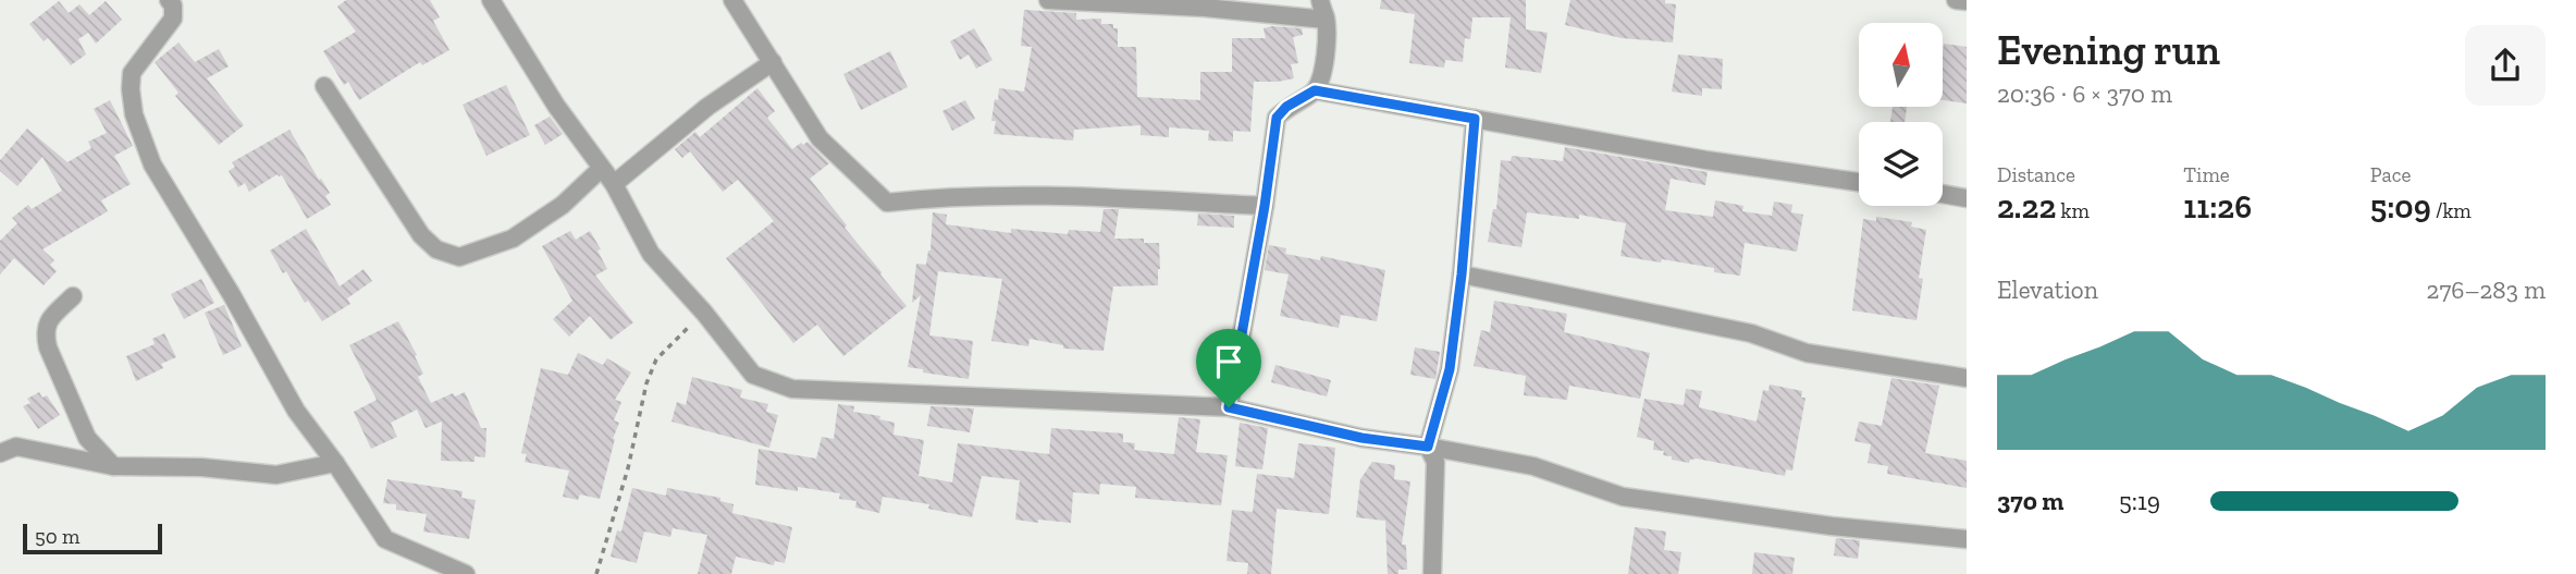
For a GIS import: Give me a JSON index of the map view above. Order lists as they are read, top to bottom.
{
  "scale_bar": "50 m",
  "north": "top",
  "page": {
    "heading": ["Evening run", "20:36 · 6 × 370 m"],
    "stats": [
      ["Distance", "2.22 km"],
      ["Time", "11:26"],
      ["Pace", "5:09 /km"]
    ],
    "chart": ["Elevation", "276–283 m"],
    "list": [
      {
        "name": "370 m",
        "note": "5:19"
      }
    ],
    "scale": "50 m"
  }
}
